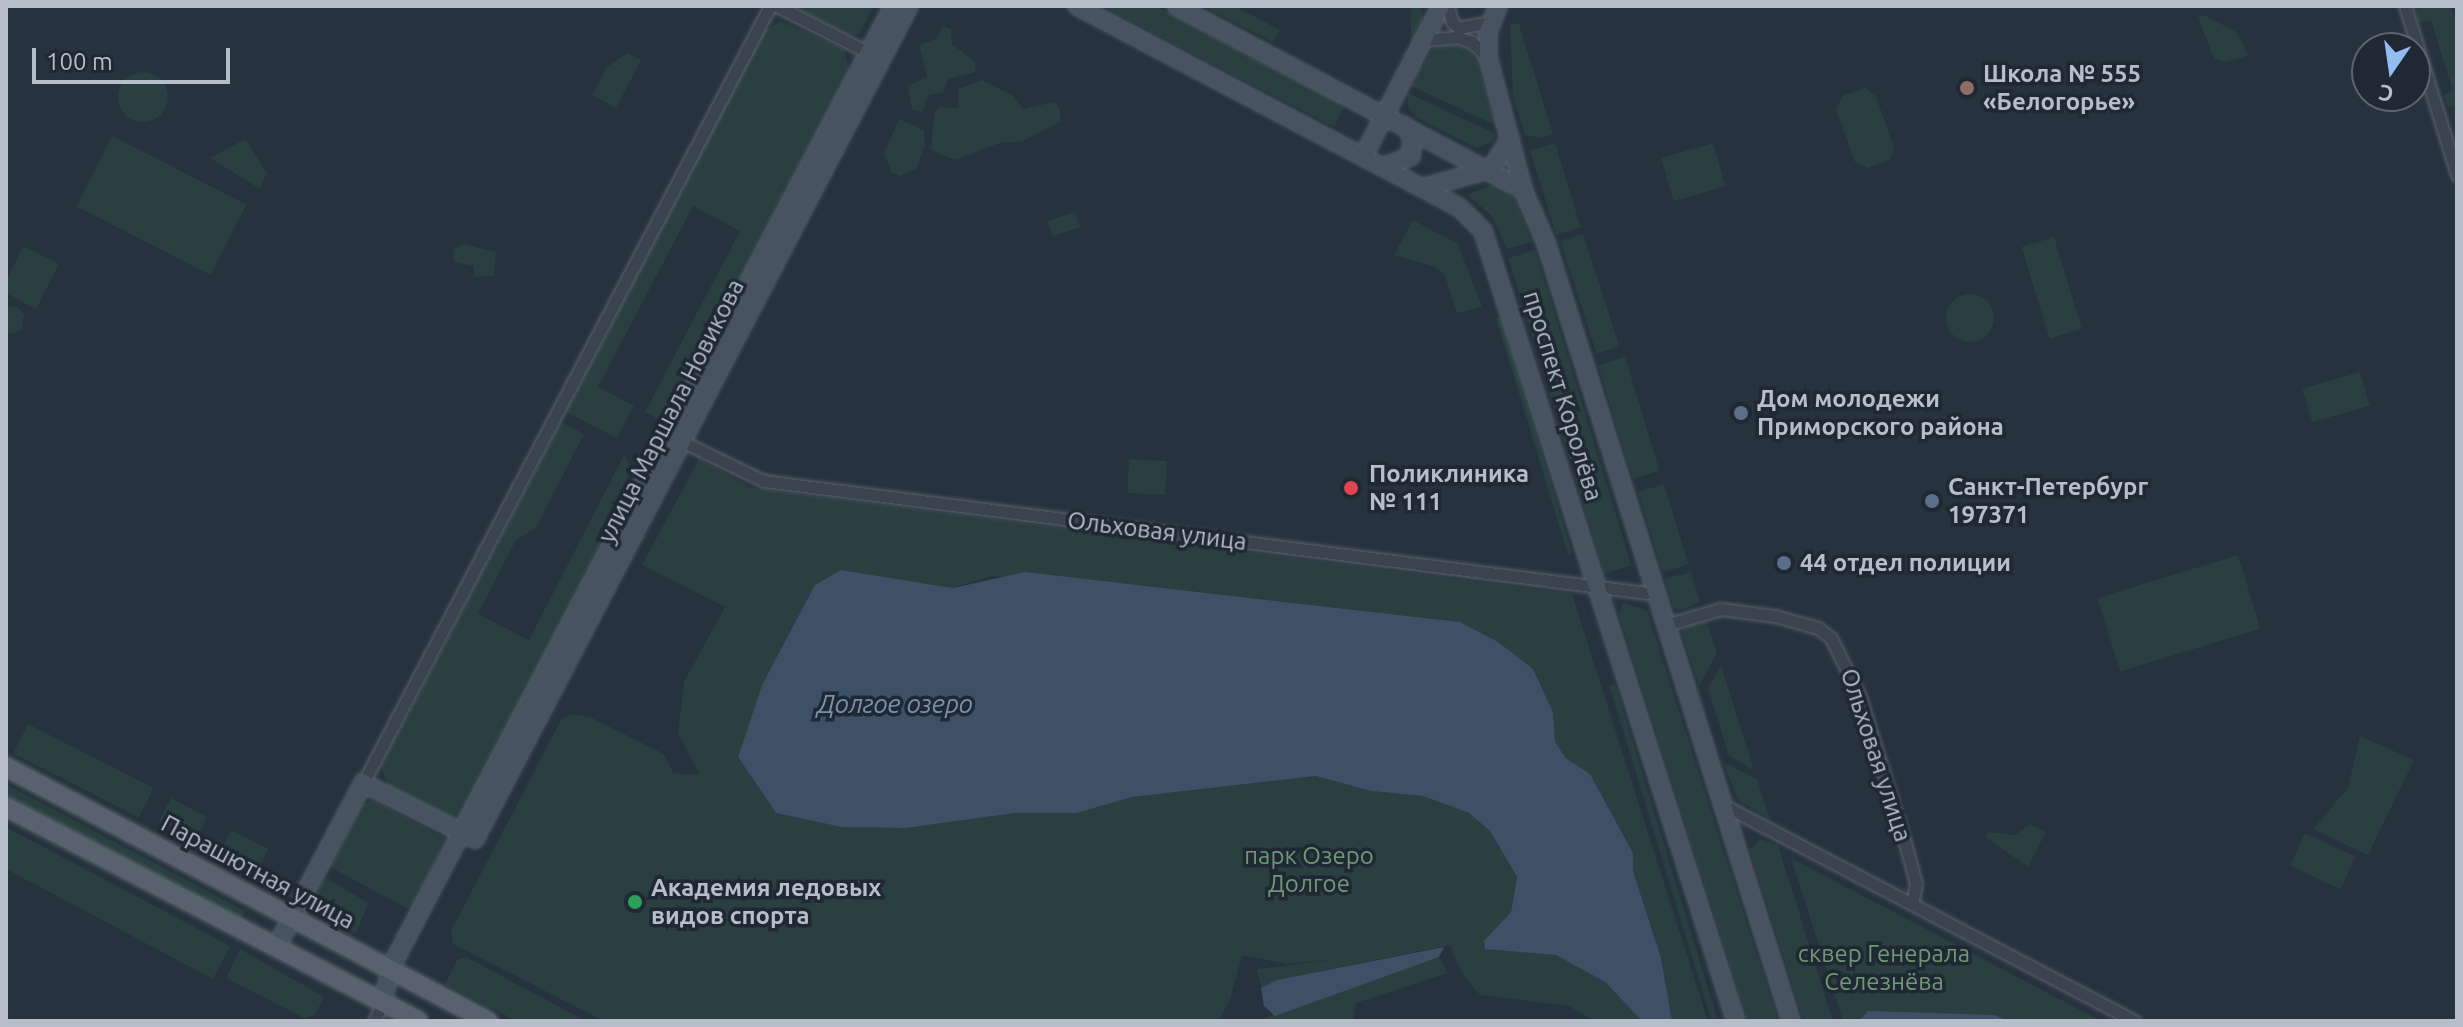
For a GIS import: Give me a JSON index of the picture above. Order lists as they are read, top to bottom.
{
  "streets": {
    "main road": ["Парашютная улица"],
    "street": ["проспект Королёва", "улица Маршала Новикова", "Ольховая улица"]
  },
  "crossings": [
    ["проспект Королёва", "Ольховая улица"],
    ["улица Маршала Новикова", "Ольховая улица"],
    ["улица Маршала Новикова", "Парашютная улица"]
  ],
  "water": ["Долгое озеро"],
  "parks": ["парк Озеро Долгое", "сквер Генерала Селезнёва"],
  "places": [
    "Школа № 555 «Белогорье»",
    "Дом молодежи Приморского района",
    "Поликлиника № 111",
    "Санкт-Петербург 197371",
    "44 отдел полиции",
    "Академия ледовых видов спорта"
  ],
  "scale_bar": "100 m",
  "north": "bottom"
}
